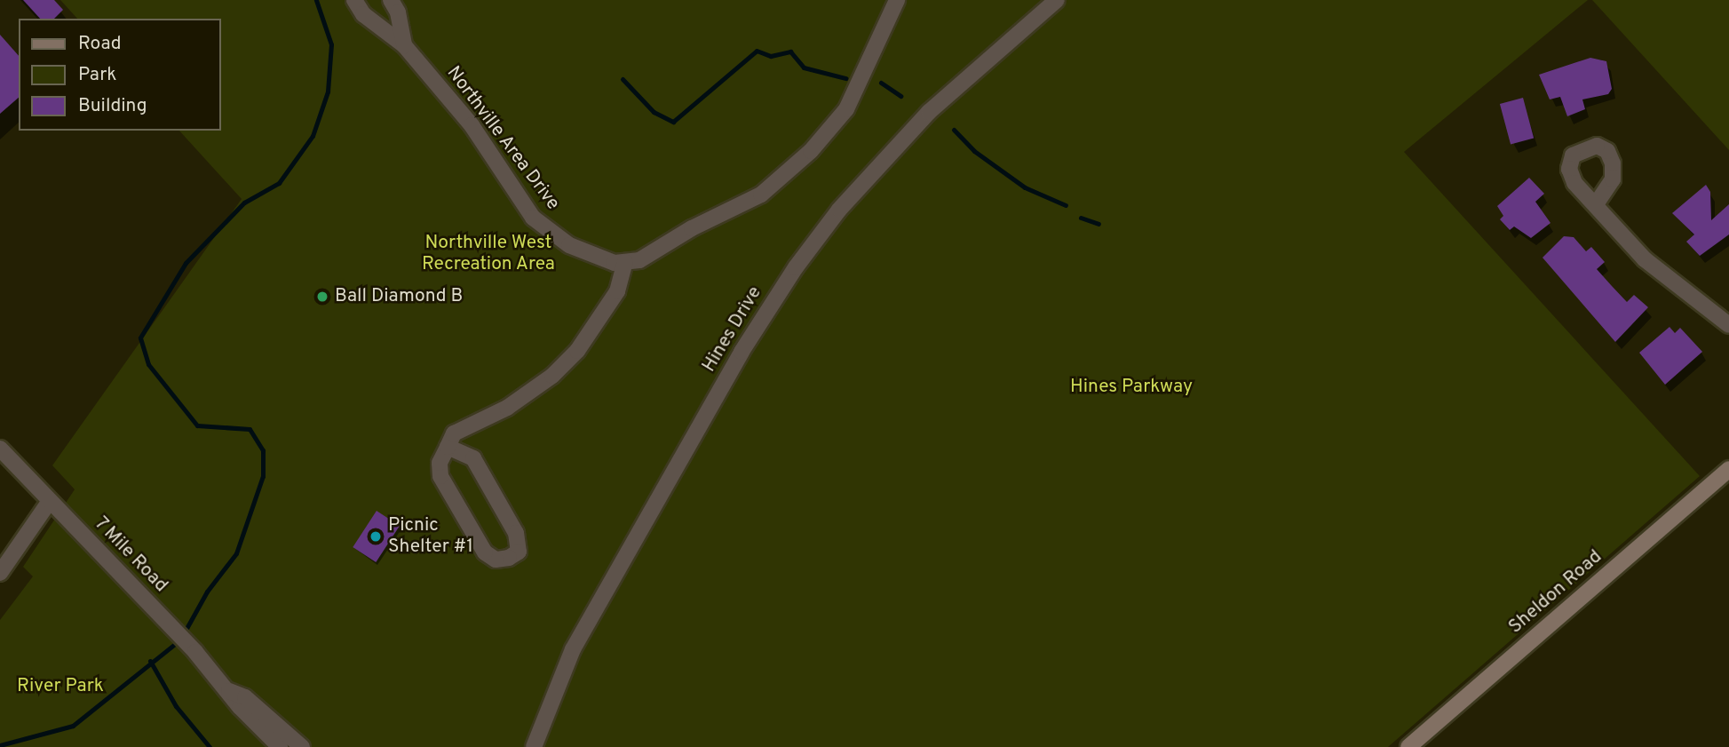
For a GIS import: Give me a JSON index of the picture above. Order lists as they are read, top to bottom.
{
  "streets": {
    "main road": ["Sheldon Road"],
    "street": ["Northville Area Drive", "Hines Drive", "7 Mile Road"]
  },
  "parks": ["Northville West Recreation Area", "Hines Parkway", "River Park"],
  "places": ["Ball Diamond B", "Picnic Shelter #1"],
  "legend": ["Road", "Park", "Building"]
}
